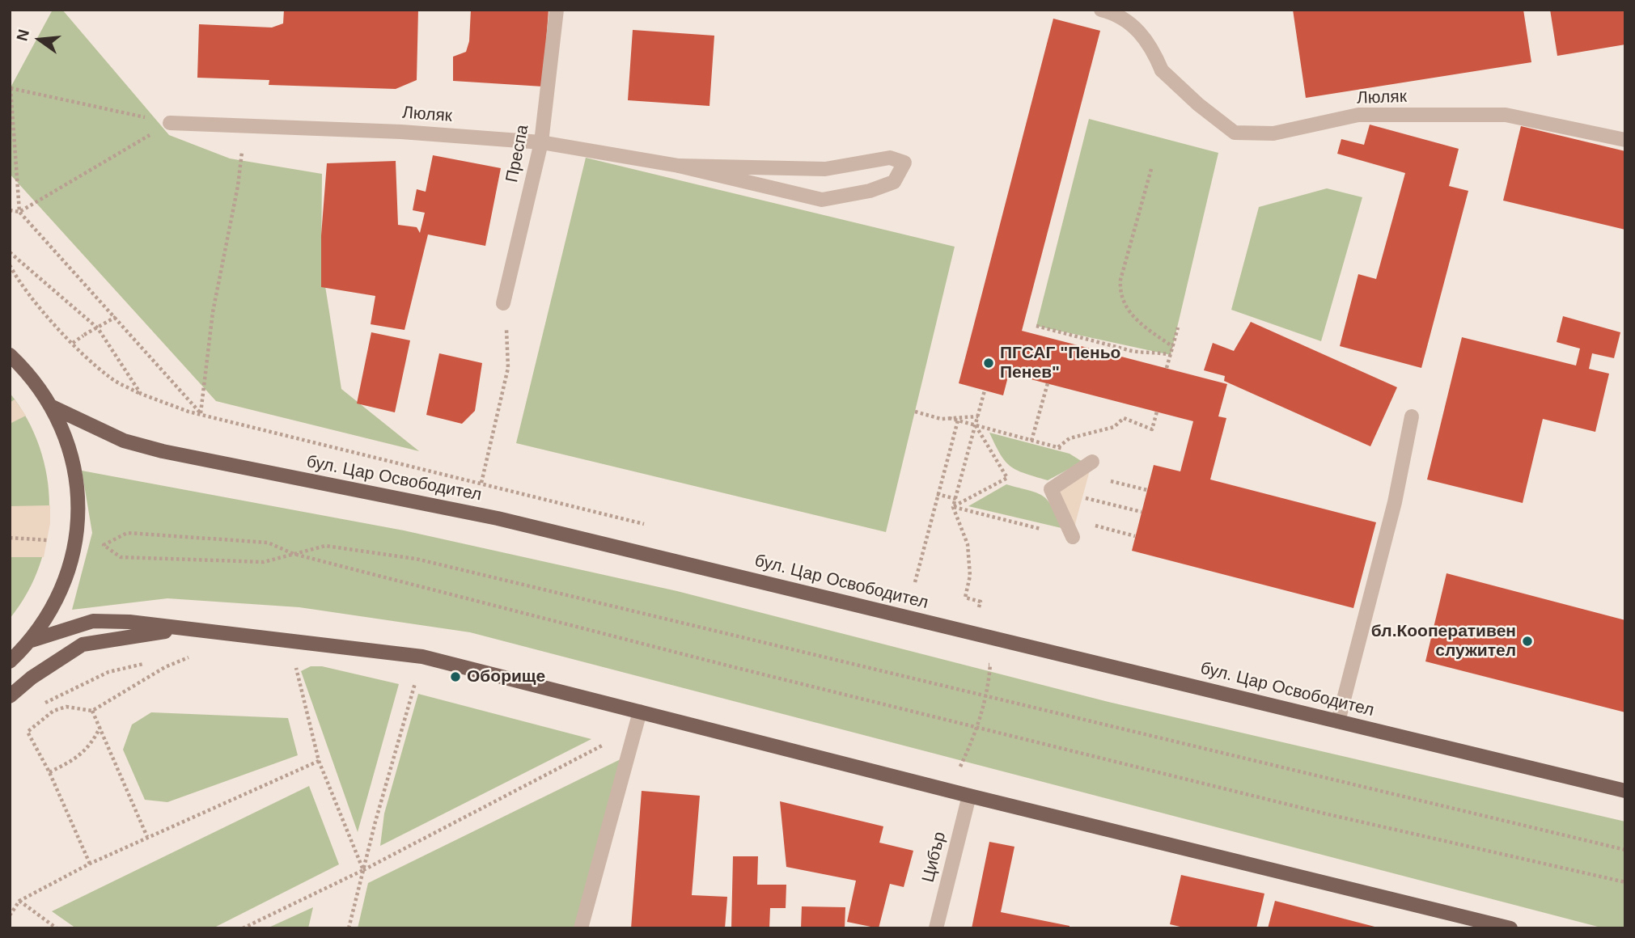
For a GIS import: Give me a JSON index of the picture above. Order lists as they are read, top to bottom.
{
  "streets": {
    "main road": ["бул. Цар Освободител"],
    "street": ["Люляк", "Преспа", "Цибър"]
  },
  "crossings": [
    ["Люляк", "Преспа"]
  ],
  "places": ["ПГСАГ \"Пеньо Пенев\"", "бл.Кооперативен служител", "Оборище"],
  "north": "left"
}
